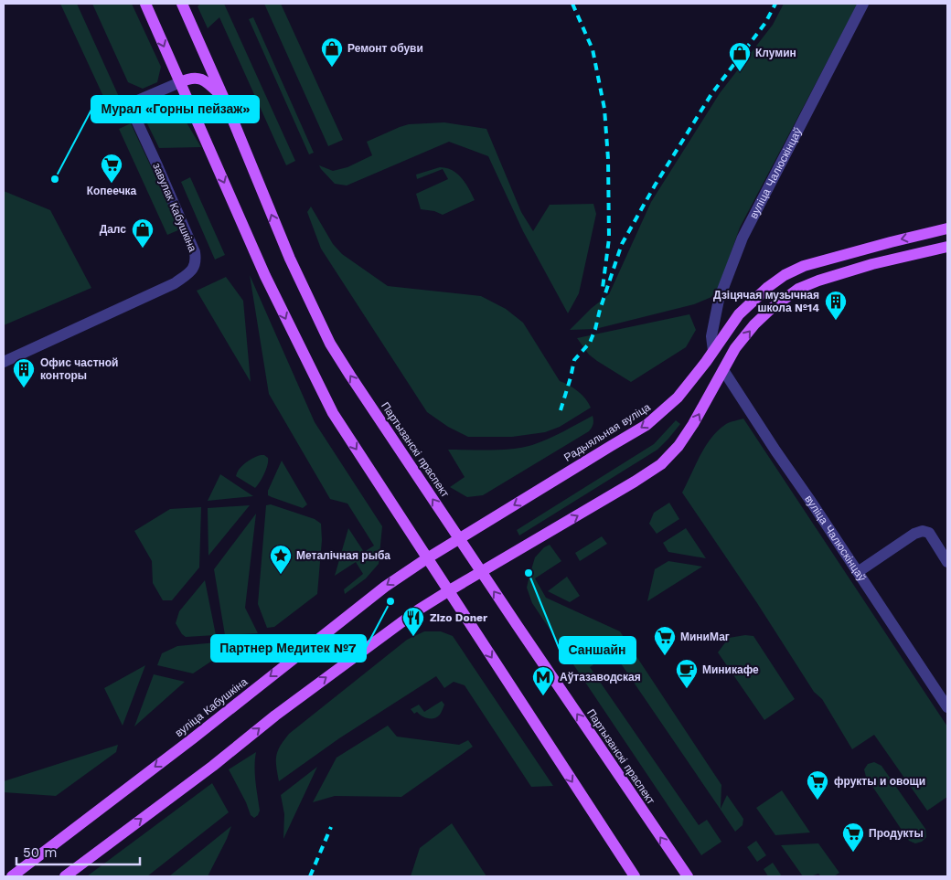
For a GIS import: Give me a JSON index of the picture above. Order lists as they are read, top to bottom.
{
  "streets": {
    "main road": ["Радыяльная вуліца", "Партызанскі праспект", "вуліца Кабушкіна"],
    "street": ["вуліца Чалюскінцаў", "завулак Кабушкіна"]
  },
  "crossings": [
    ["вуліца Чалюскінцаў", "Радыяльная вуліца"],
    ["Радыяльная вуліца", "Партызанскі праспект"],
    ["Радыяльная вуліца", "вуліца Кабушкіна"]
  ],
  "places": {
    "shop": ["Ремонт обуви", "Клумин", "Далс"],
    "other": ["Мурал «Горны пейзаж»", "Саншайн", "Партнер Медитек №7"],
    "supermarket": [
      "Копеечка",
      "МиниМаг",
      "фрукты и овощи",
      "Продукты"
    ],
    "building": ["Дзіцячая музычная школа №14", "Офис частной конторы"],
    "place": ["Металічная рыба"],
    "restaurant": ["Zizo Doner"],
    "cafe": ["Миникафе"],
    "metro station": ["Аўтазаводская"]
  },
  "scale_bar": "50 m"
}
